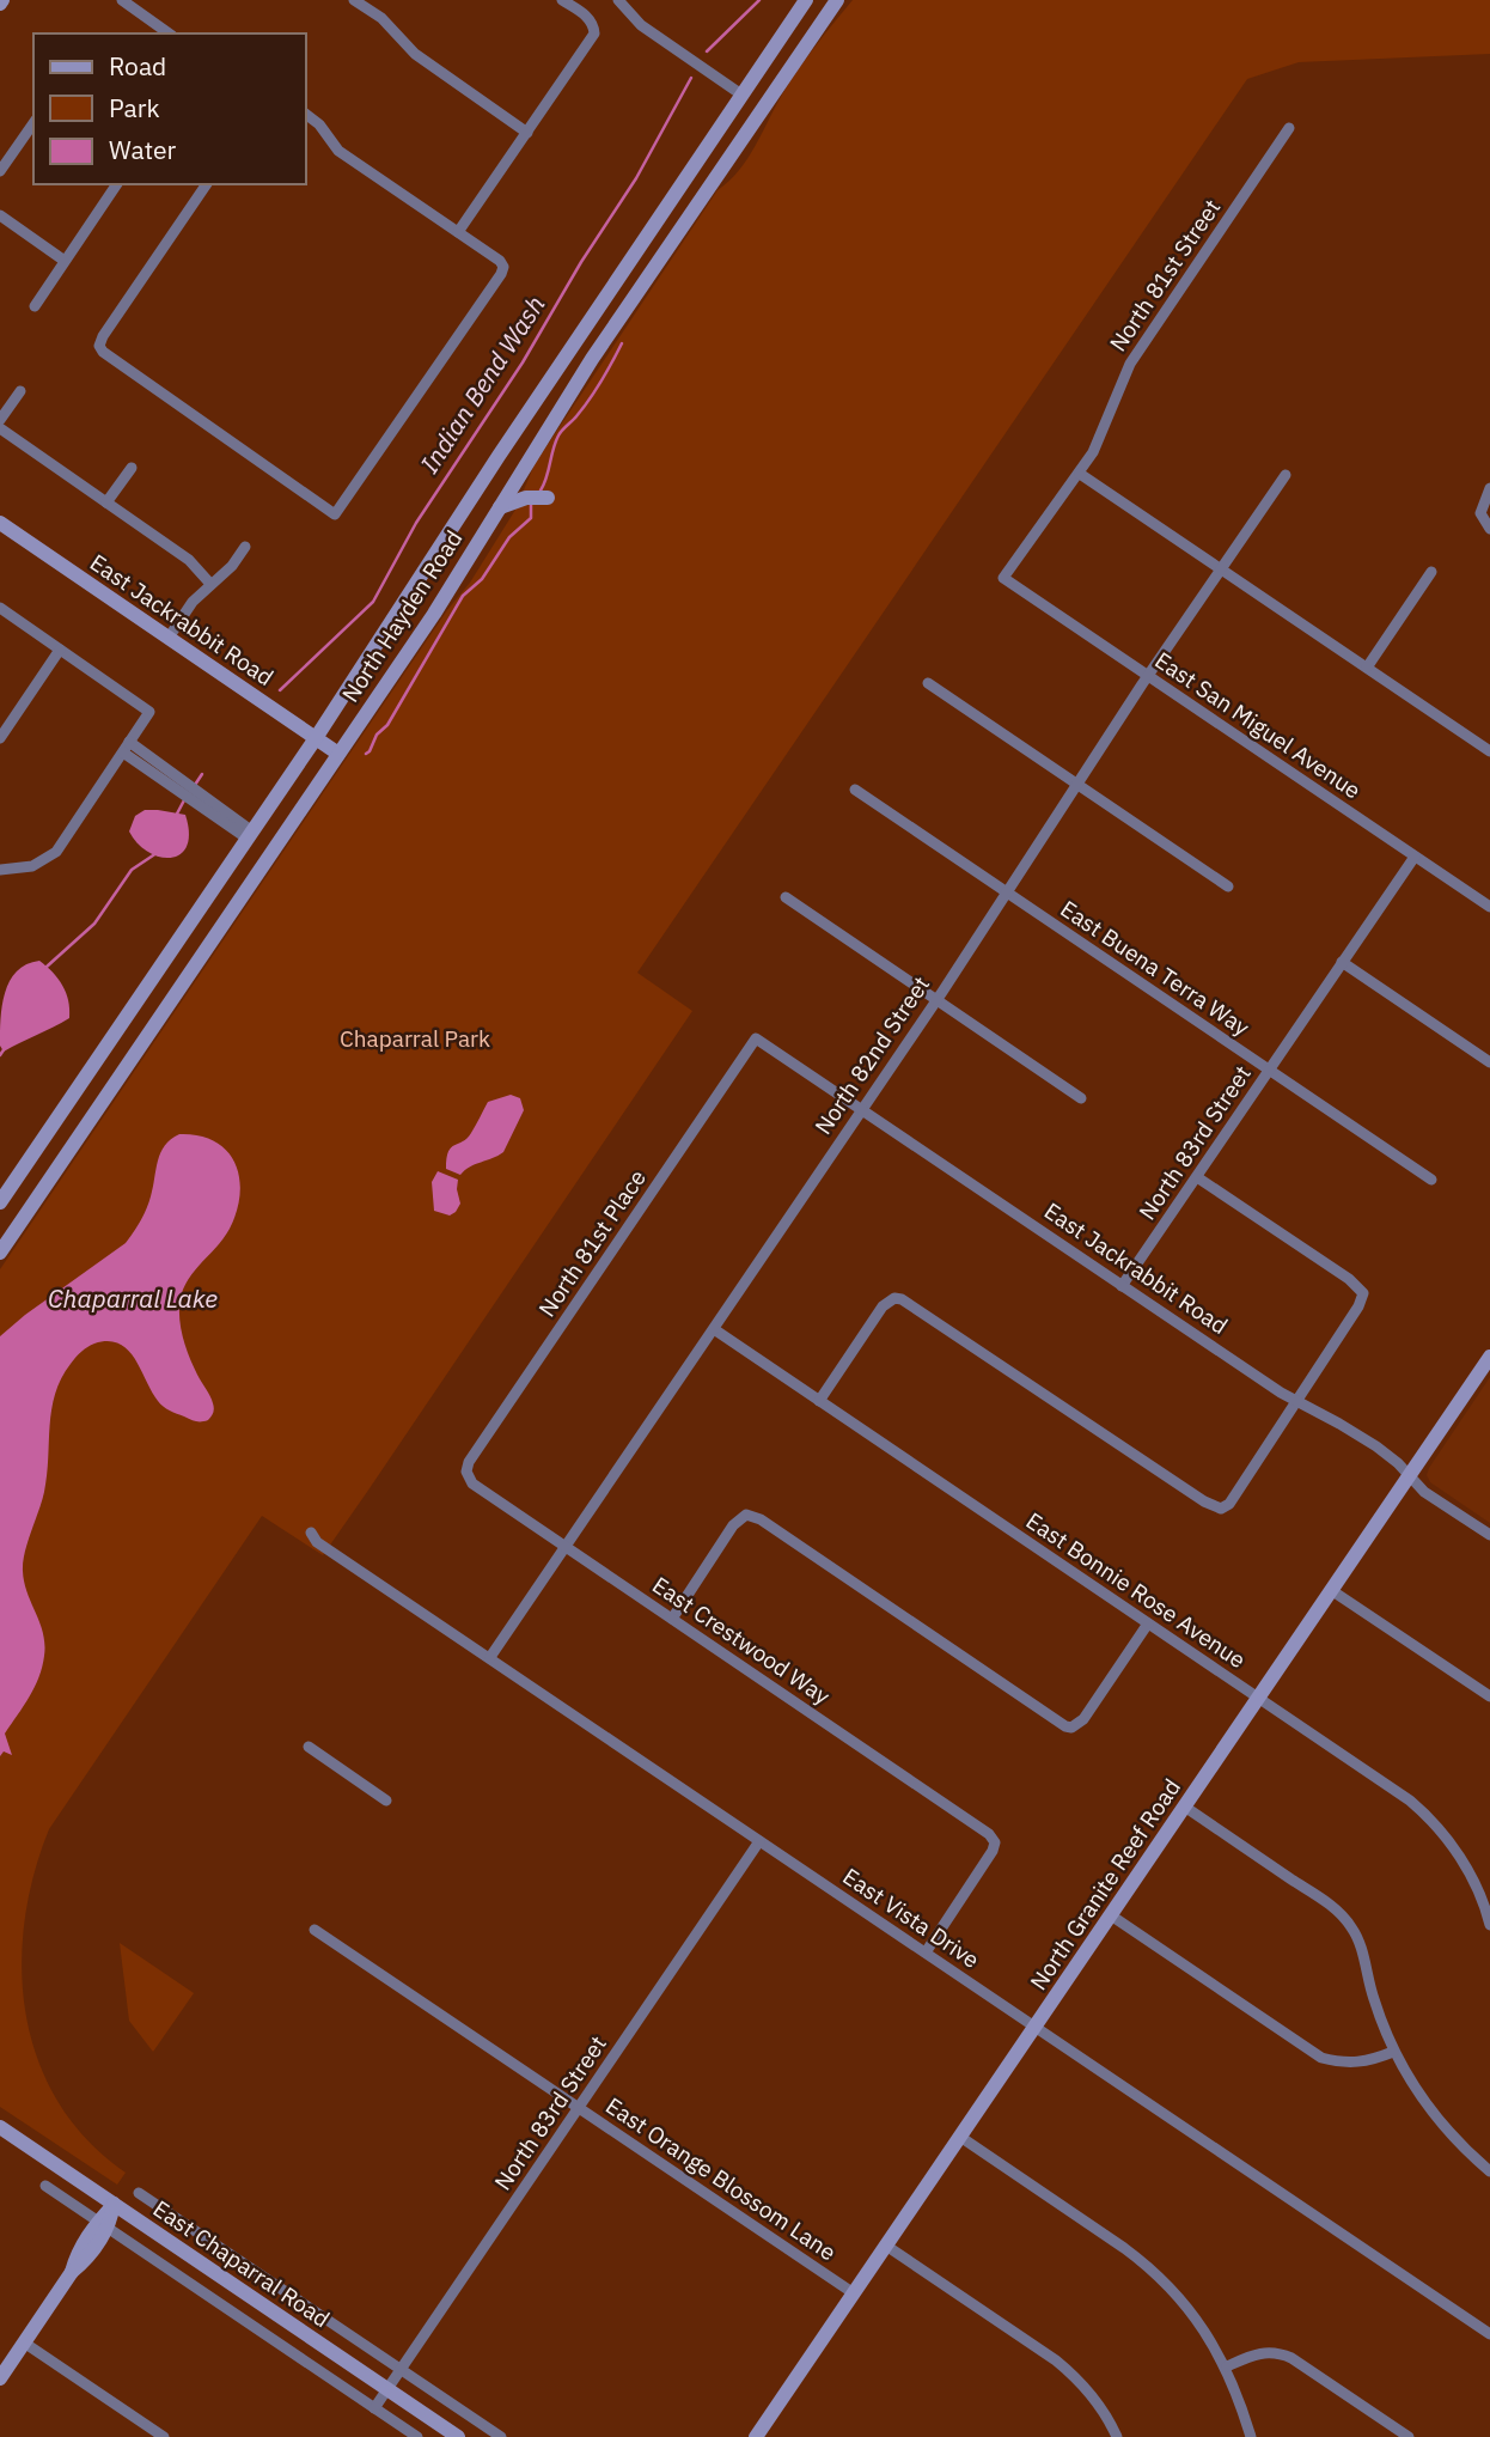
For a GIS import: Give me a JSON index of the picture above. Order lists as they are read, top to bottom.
{
  "streets": {
    "main road": [
      "North Hayden Road",
      "East Jackrabbit Road",
      "North Granite Reef Road",
      "East Chaparral Road"
    ],
    "street": [
      "North 81st Street",
      "East San Miguel Avenue",
      "East Buena Terra Way",
      "North 82nd Street",
      "North 83rd Street",
      "North 81st Place",
      "East Bonnie Rose Avenue",
      "East Crestwood Way",
      "East Vista Drive",
      "East Orange Blossom Lane"
    ]
  },
  "crossings": [
    ["North 81st Street", "East San Miguel Avenue"],
    ["North Hayden Road", "East Jackrabbit Road"],
    ["East Jackrabbit Road", "North 82nd Street"],
    ["East Jackrabbit Road", "North 83rd Street"],
    ["East Jackrabbit Road", "North 81st Place"],
    ["East Jackrabbit Road", "North Granite Reef Road"],
    ["East San Miguel Avenue", "North 82nd Street"],
    ["East San Miguel Avenue", "North 83rd Street"],
    ["East Buena Terra Way", "North 82nd Street"],
    ["East Buena Terra Way", "North 83rd Street"],
    ["North 82nd Street", "East Bonnie Rose Avenue"],
    ["North 82nd Street", "East Crestwood Way"],
    ["North 82nd Street", "East Vista Drive"],
    ["North 83rd Street", "East Vista Drive"],
    ["North 83rd Street", "East Orange Blossom Lane"],
    ["North 83rd Street", "East Chaparral Road"],
    ["North 81st Place", "East Crestwood Way"],
    ["East Bonnie Rose Avenue", "North Granite Reef Road"],
    ["East Crestwood Way", "East Vista Drive"],
    ["North Granite Reef Road", "East Vista Drive"],
    ["North Granite Reef Road", "East Orange Blossom Lane"]
  ],
  "water": ["Indian Bend Wash", "Chaparral Lake"],
  "parks": ["Chaparral Park"],
  "legend": ["Road", "Park", "Water"]
}
